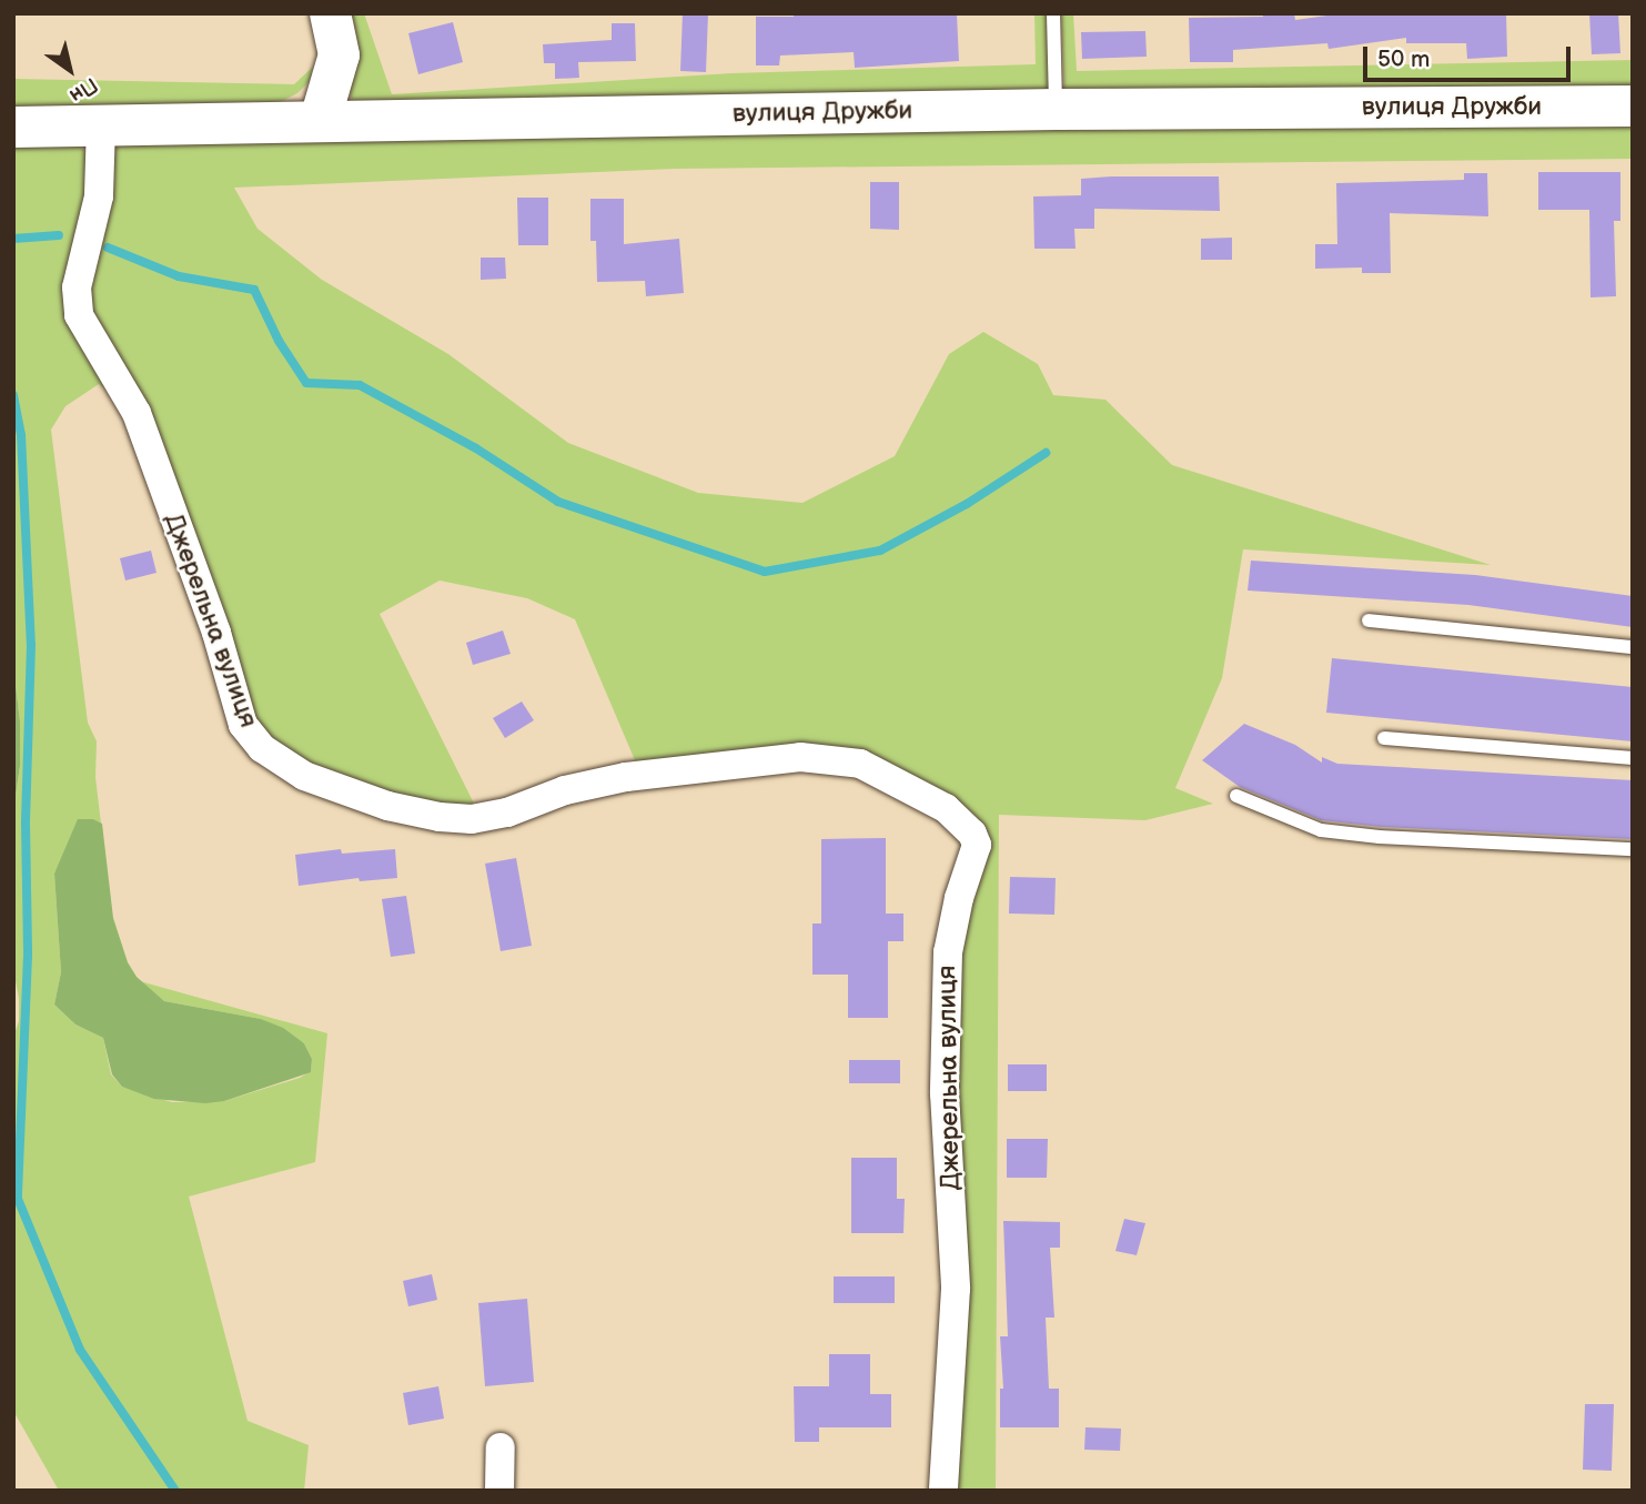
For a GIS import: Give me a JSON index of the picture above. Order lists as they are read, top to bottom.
{
  "streets": {
    "street": ["вулиця Дружби", "Джерельна вулиця"]
  },
  "crossings": [
    ["вулиця Дружби", "Джерельна вулиця"]
  ],
  "scale_bar": "50 m",
  "north": "bottom right"
}
